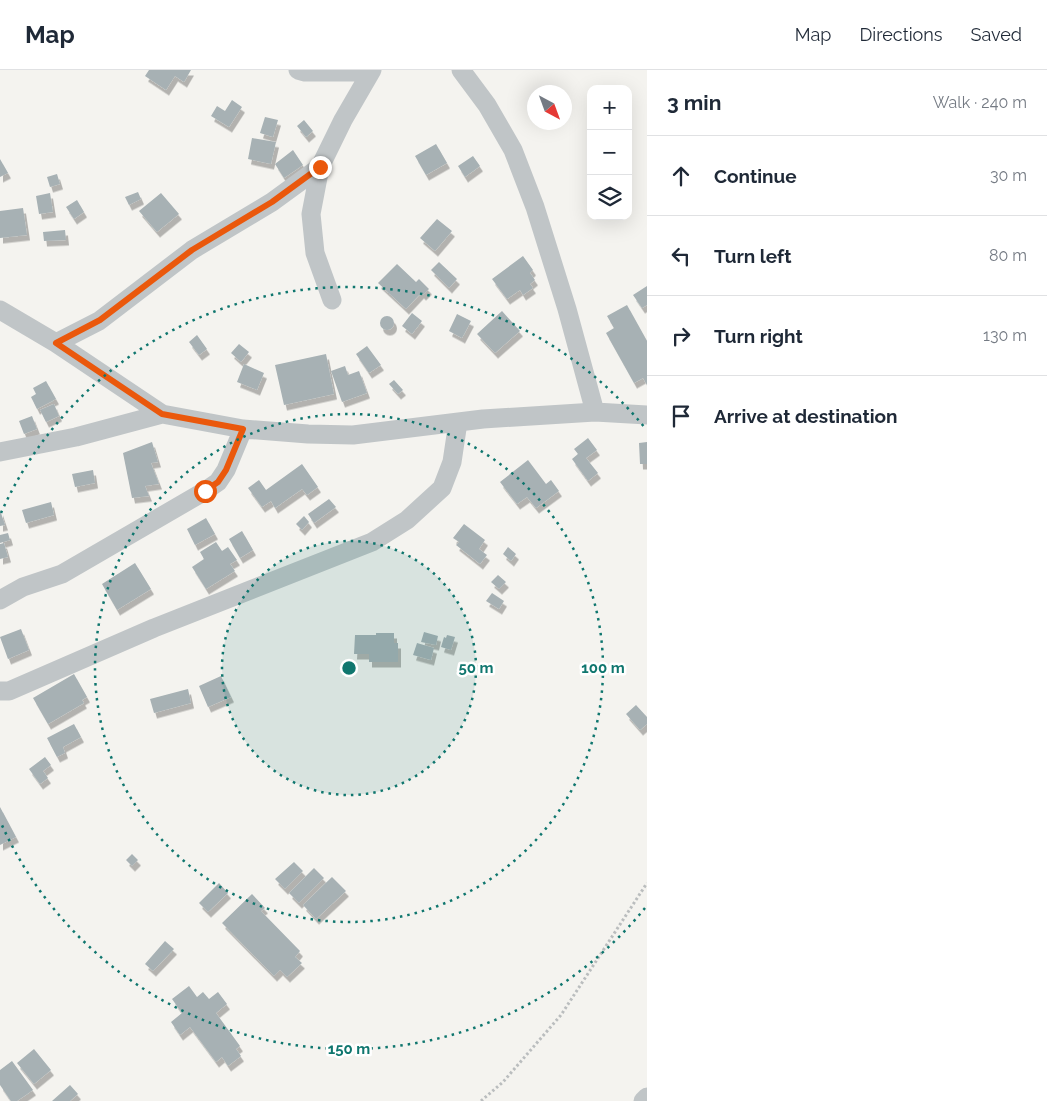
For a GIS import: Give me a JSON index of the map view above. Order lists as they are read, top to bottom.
{
  "north": "bottom right",
  "page": {
    "header": "Map",
    "nav": ["Map", "Directions", "Saved"],
    "heading": ["3 min", "Walk · 240 m"],
    "map_buttons": ["+", "−"],
    "list": [
      ["Continue", "30 m"],
      ["Turn left", "80 m"],
      ["Turn right", "130 m"],
      "Arrive at destination"
    ]
  },
  "rings": ["50 m", "100 m", "150 m"]
}
